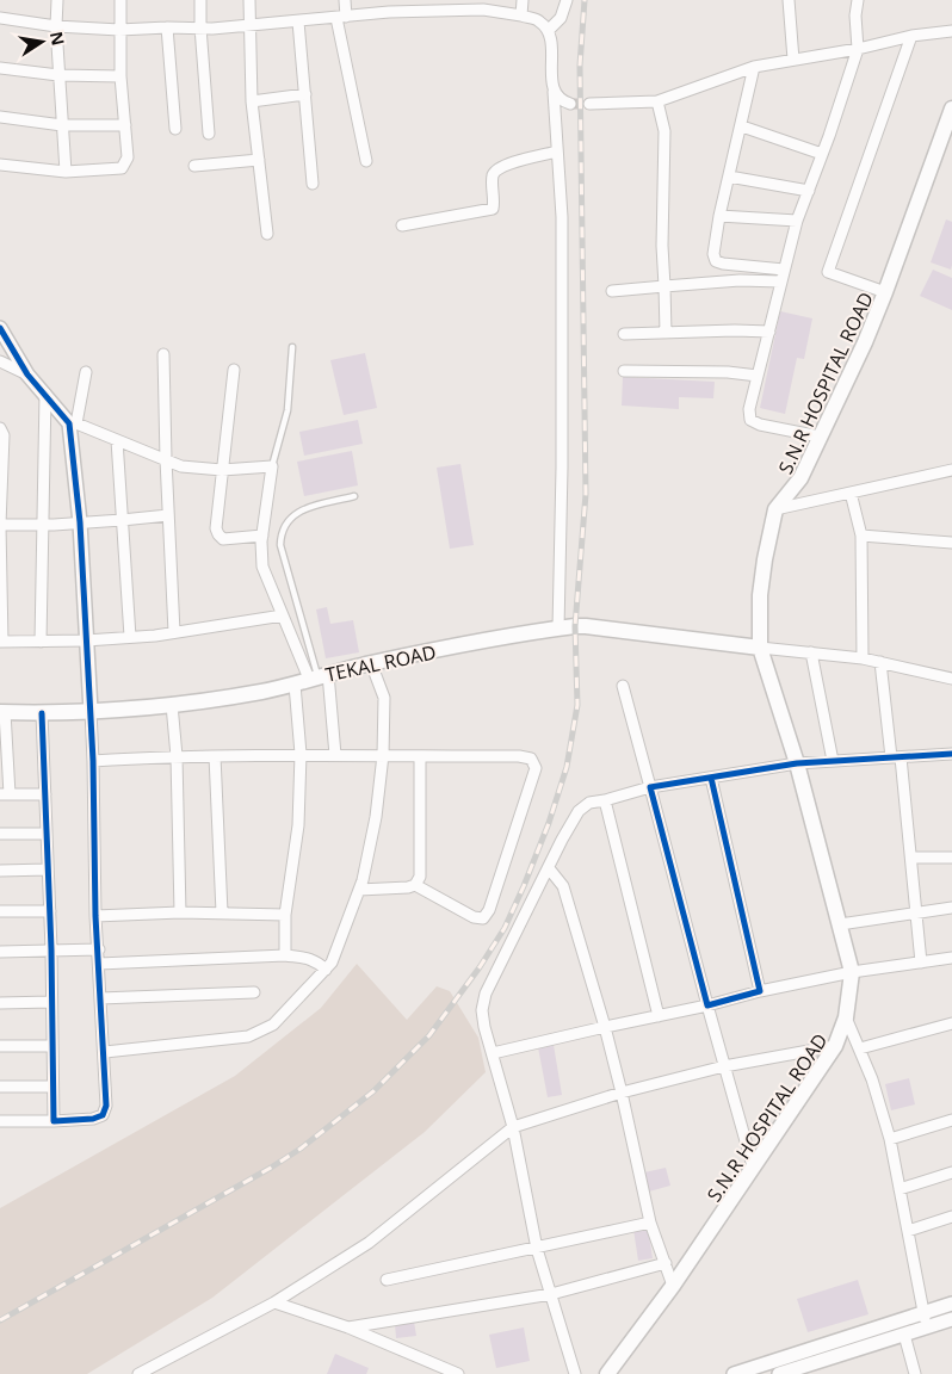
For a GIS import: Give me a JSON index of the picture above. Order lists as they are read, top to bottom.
{
  "streets": {
    "main road": ["S.N.R HOSPITAL ROAD", "TEKAL ROAD"]
  },
  "crossings": [
    ["S.N.R HOSPITAL ROAD", "TEKAL ROAD"]
  ],
  "north": "right"
}
